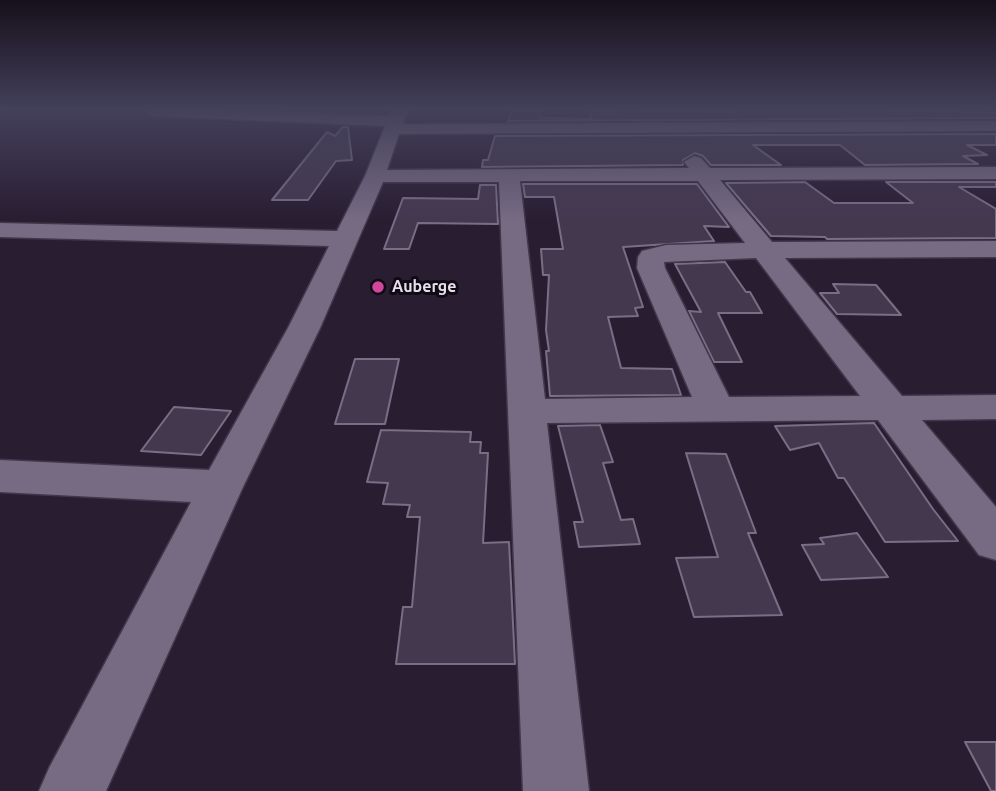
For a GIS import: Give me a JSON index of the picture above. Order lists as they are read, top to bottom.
{
  "places": ["Auberge"]
}
